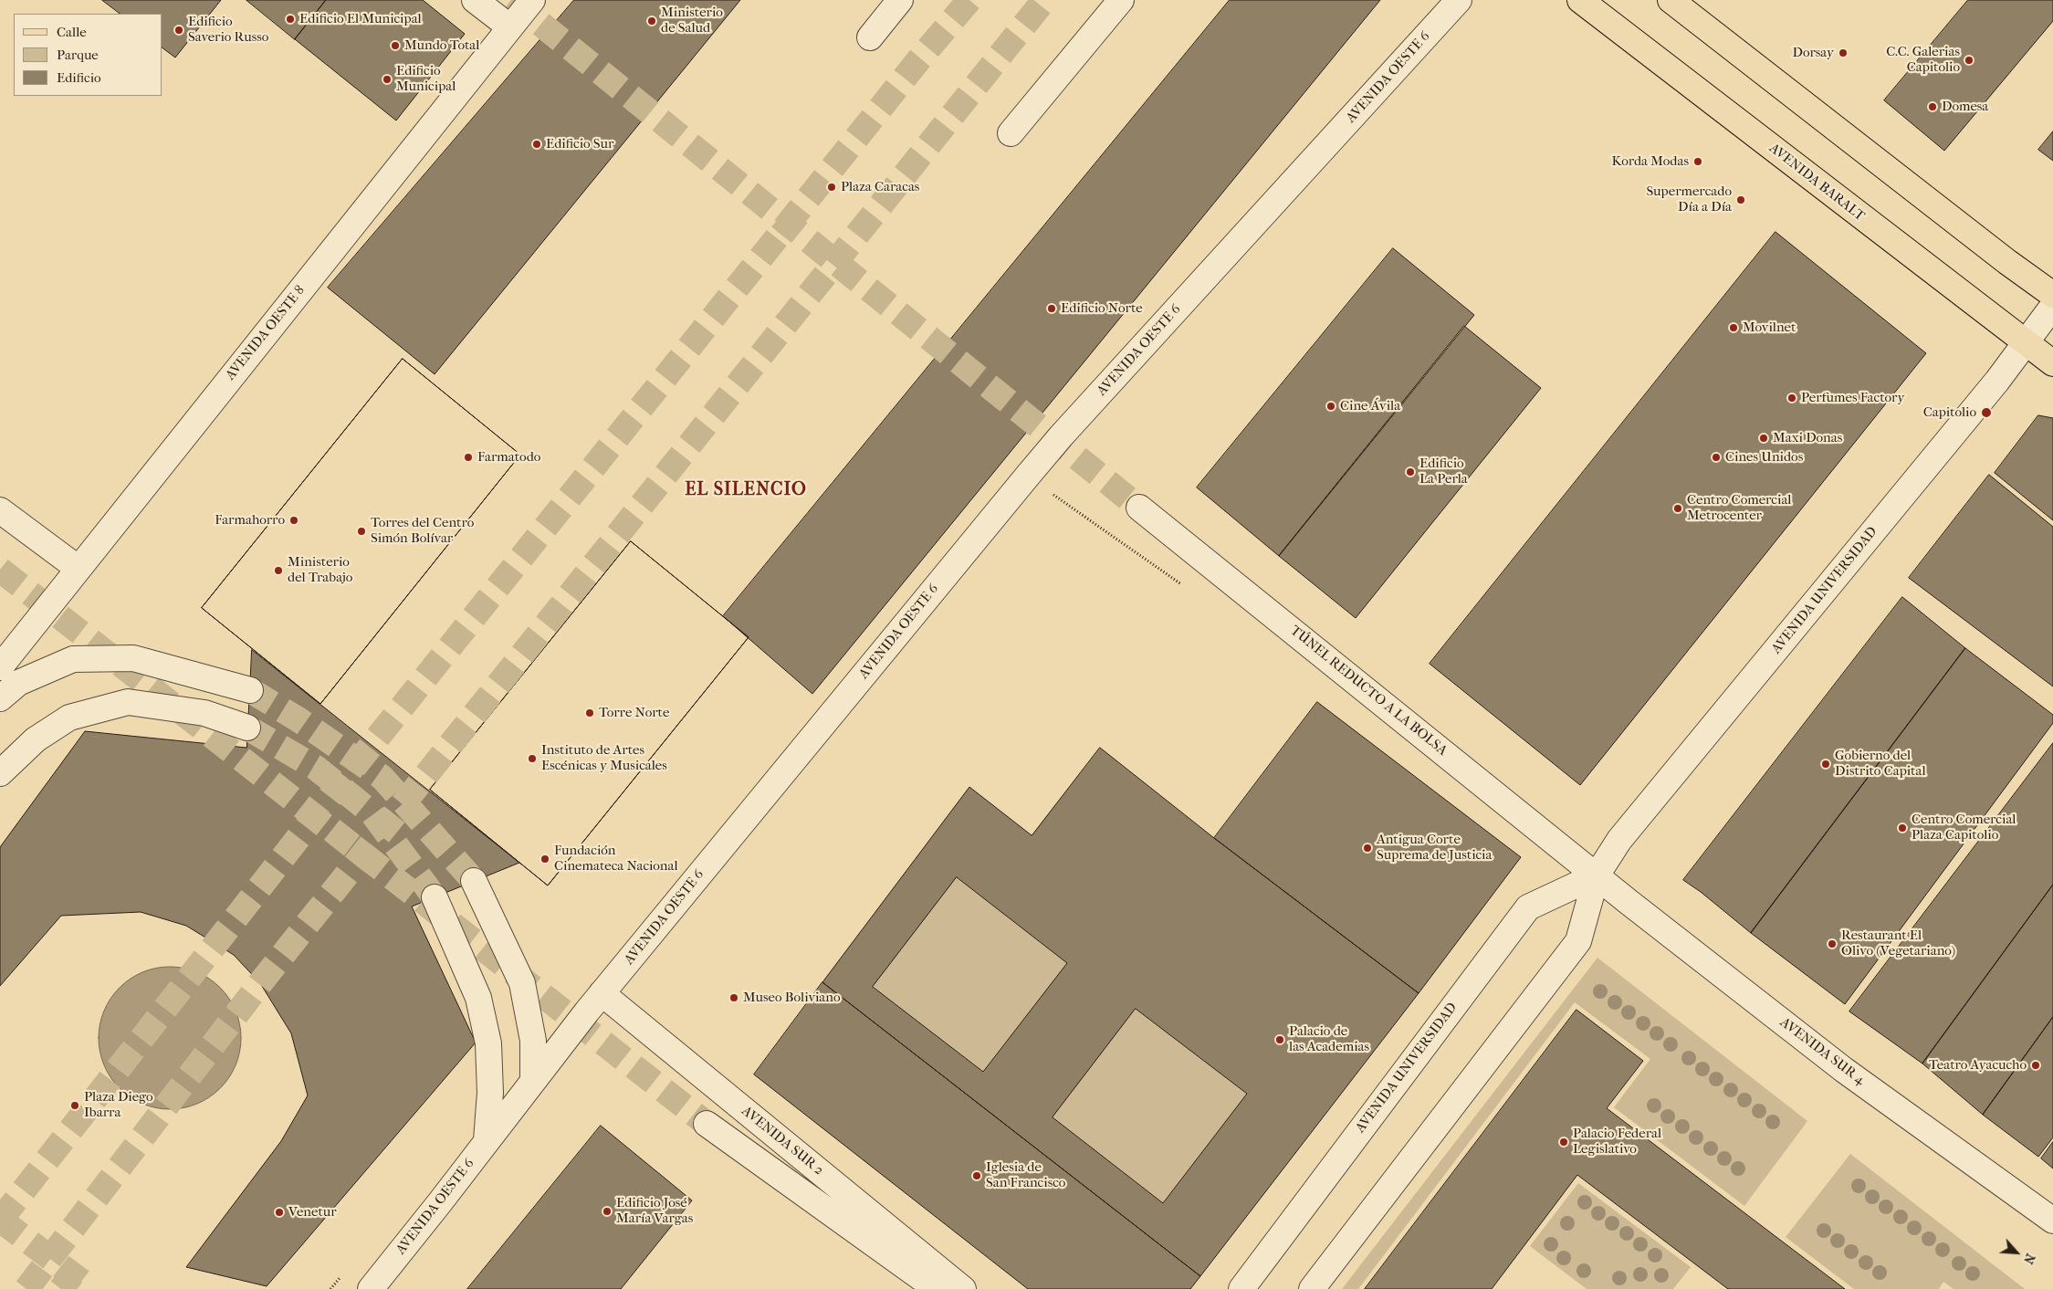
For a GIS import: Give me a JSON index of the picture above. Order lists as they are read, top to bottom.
{
  "streets": {
    "main road": ["AVENIDA BARALT"],
    "street": [
      "AVENIDA OESTE 6",
      "AVENIDA OESTE 8",
      "AVENIDA UNIVERSIDAD",
      "TÚNEL REDUCTO A LA BOLSA",
      "AVENIDA SUR 4",
      "AVENIDA SUR 2"
    ]
  },
  "crossings": [
    ["AVENIDA OESTE 6", "AVENIDA SUR 2"],
    ["AVENIDA BARALT", "AVENIDA UNIVERSIDAD"],
    ["AVENIDA UNIVERSIDAD", "TÚNEL REDUCTO A LA BOLSA"],
    ["AVENIDA UNIVERSIDAD", "AVENIDA SUR 4"],
    ["TÚNEL REDUCTO A LA BOLSA", "AVENIDA SUR 4"]
  ],
  "districts": ["EL SILENCIO"],
  "places": [
    "Edificio El Municipal",
    "Ministerio de Salud",
    "Edificio Saverio Russo",
    "Mundo Total",
    "Dorsay",
    "C.C. Galerias Capitolio",
    "Edificio Municipal",
    "Domesa",
    "Edificio Sur",
    "Korda Modas",
    "Plaza Caracas",
    "Supermercado Día a Día",
    "Edificio Norte",
    "Movilnet",
    "Perfumes Factory",
    "Cine Ávila",
    "Capitolio",
    "Maxi Donas",
    "Farmatodo",
    "Cines Unidos",
    "Edificio La Perla",
    "Centro Comercial Metrocenter",
    "Farmahorro",
    "Torres del Centro Simón Bolívar",
    "Ministerio del Trabajo",
    "Torre Norte",
    "Instituto de Artes Escénicas y Musicales",
    "Gobierno del Distrito Capital",
    "Centro Comercial Plaza Capitolio",
    "Antigua Corte Suprema de Justicia",
    "Fundación Cinemateca Nacional",
    "Restaurant El Olivo (Vegetariano)",
    "Museo Boliviano",
    "Palacio de las Academias",
    "Teatro Ayacucho",
    "Plaza Diego Ibarra",
    "Palacio Federal Legislativo",
    "Iglesia de San Francisco",
    "Edificio José María Vargas",
    "Venetur"
  ],
  "legend": ["Calle", "Parque", "Edificio"],
  "north": "bottom right"
}
